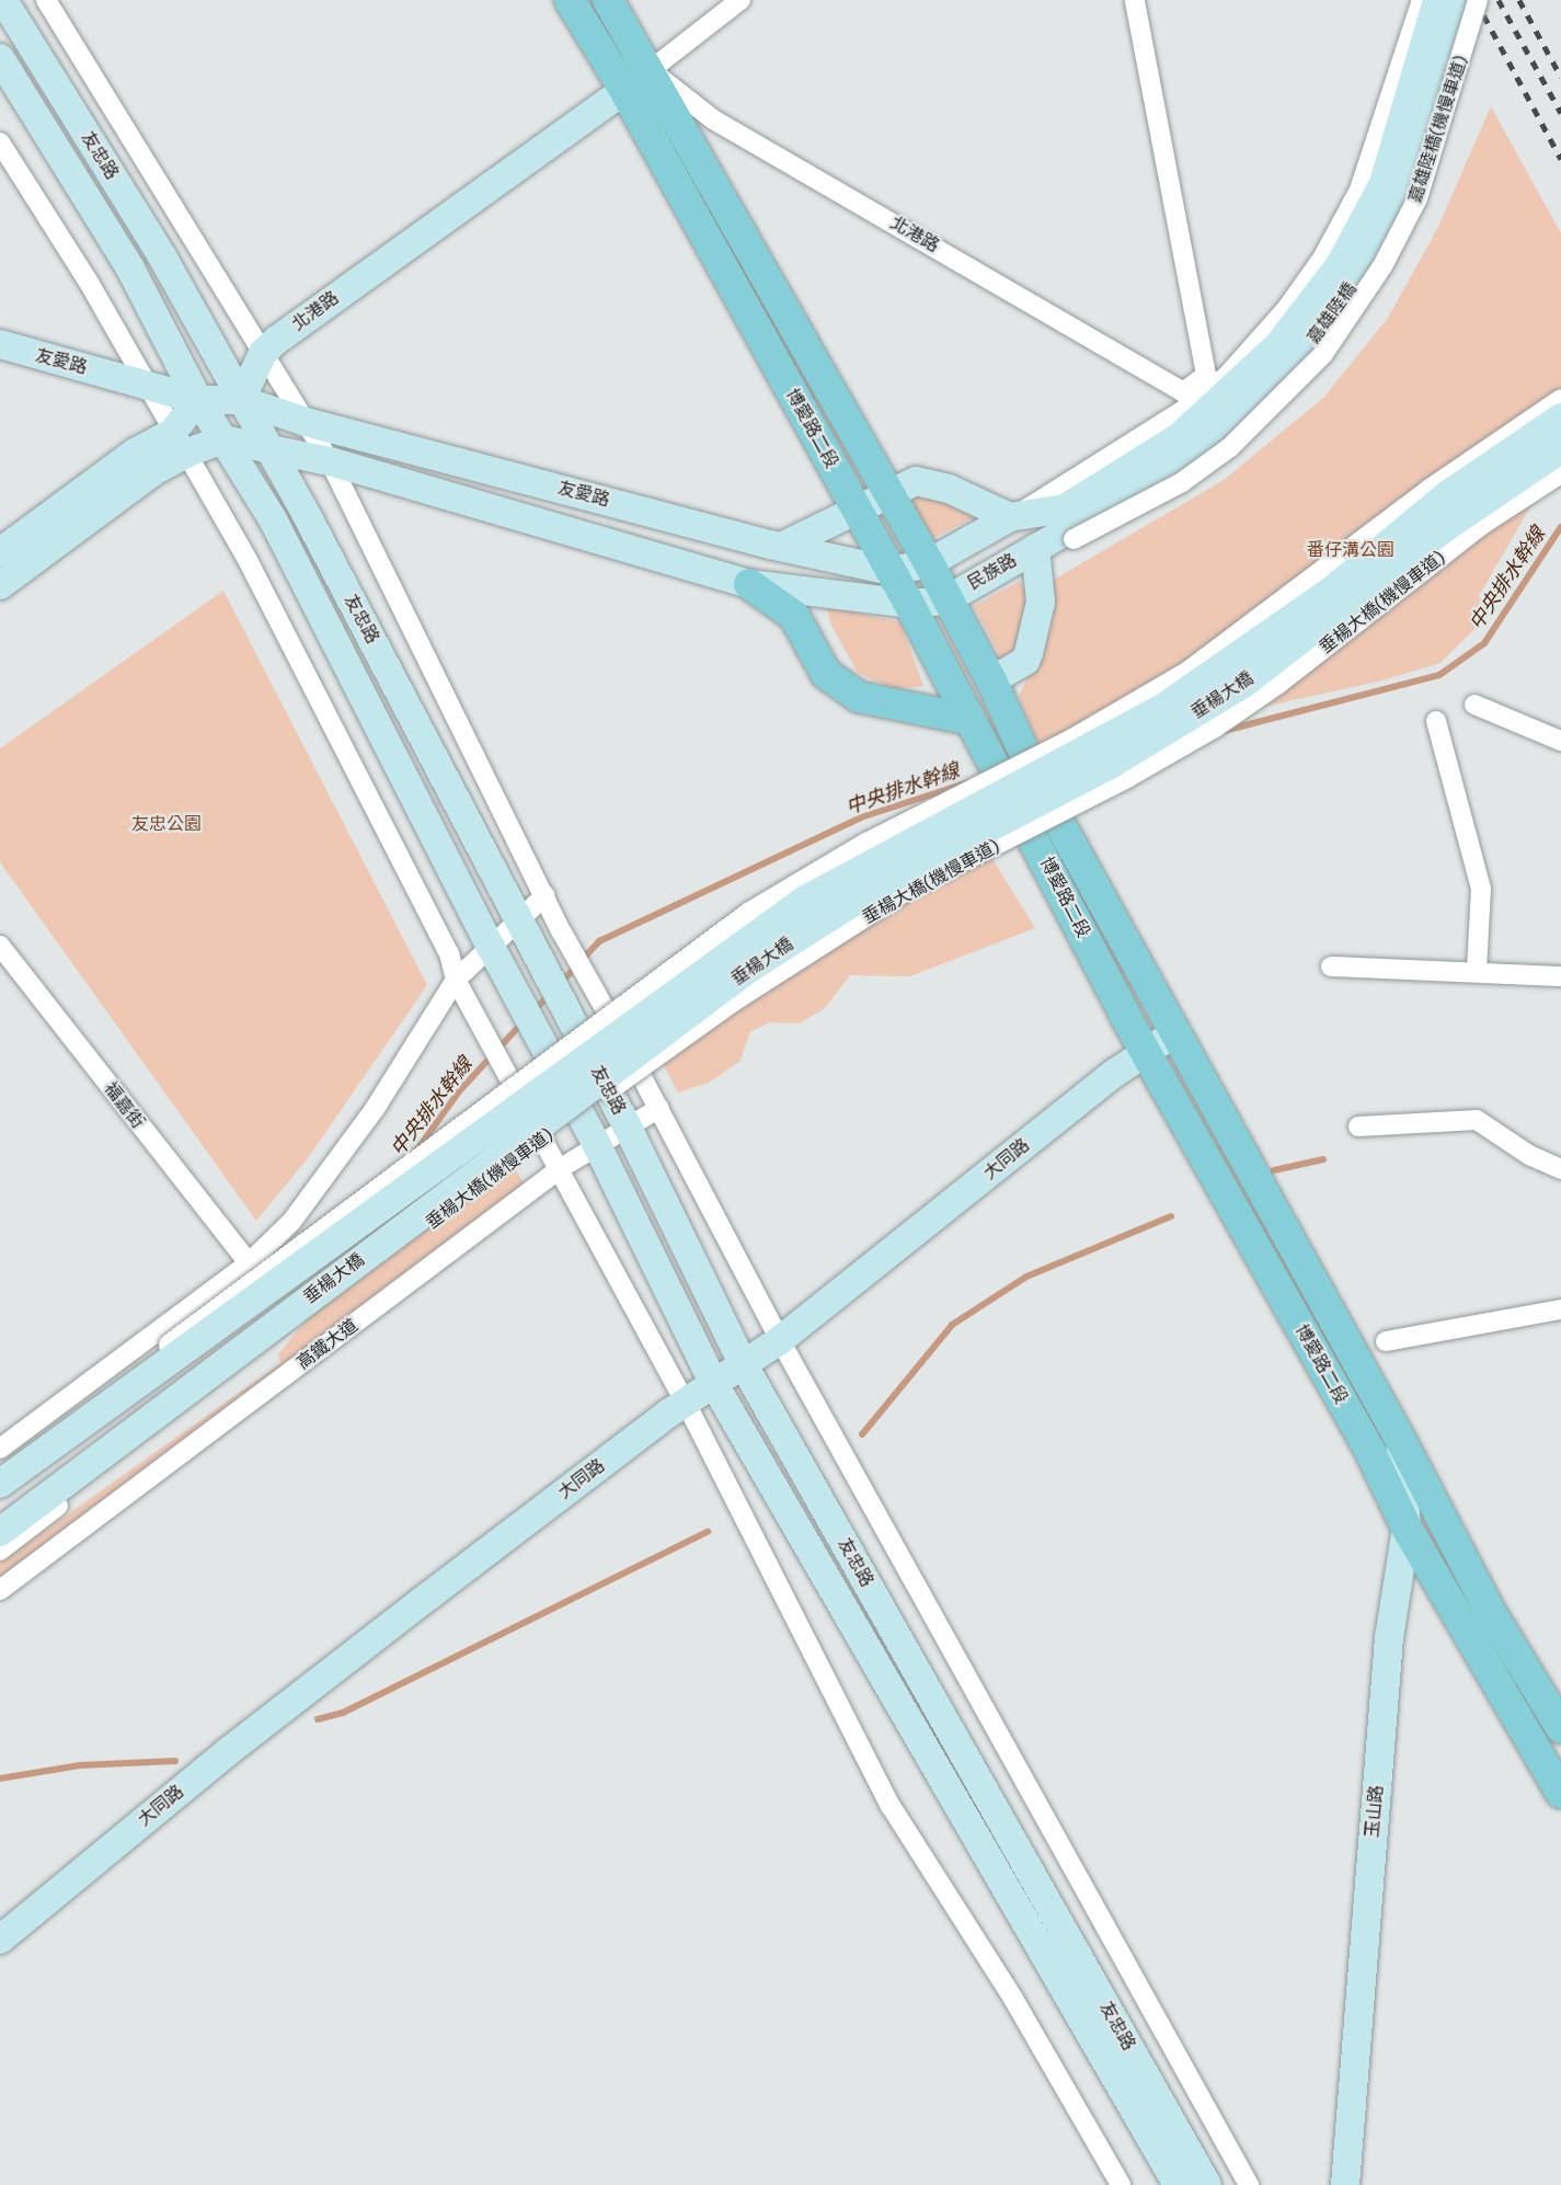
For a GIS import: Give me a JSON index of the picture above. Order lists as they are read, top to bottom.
{
  "streets": {
    "main road": ["博愛路二段"],
    "street": [
      "嘉雄陸橋(機慢車道)",
      "友忠路",
      "北港路",
      "嘉雄陸橋",
      "友愛路",
      "民族路",
      "垂楊大橋(機慢車道)",
      "垂楊大橋",
      "福嘉街",
      "大同路",
      "高鐵大道",
      "玉山路"
    ]
  },
  "crossings": [
    ["嘉雄陸橋(機慢車道)", "嘉雄陸橋"],
    ["嘉雄陸橋(機慢車道)", "民族路"],
    ["友忠路", "北港路"],
    ["友忠路", "友愛路"],
    ["友忠路", "大同路"],
    ["友忠路", "高鐵大道"],
    ["北港路", "友愛路"],
    ["北港路", "博愛路二段"],
    ["嘉雄陸橋", "民族路"],
    ["友愛路", "博愛路二段"],
    ["博愛路二段", "民族路"],
    ["博愛路二段", "大同路"],
    ["博愛路二段", "玉山路"]
  ],
  "water": ["中央排水幹線"],
  "parks": ["番仔溝公園", "友忠公園"]
}
